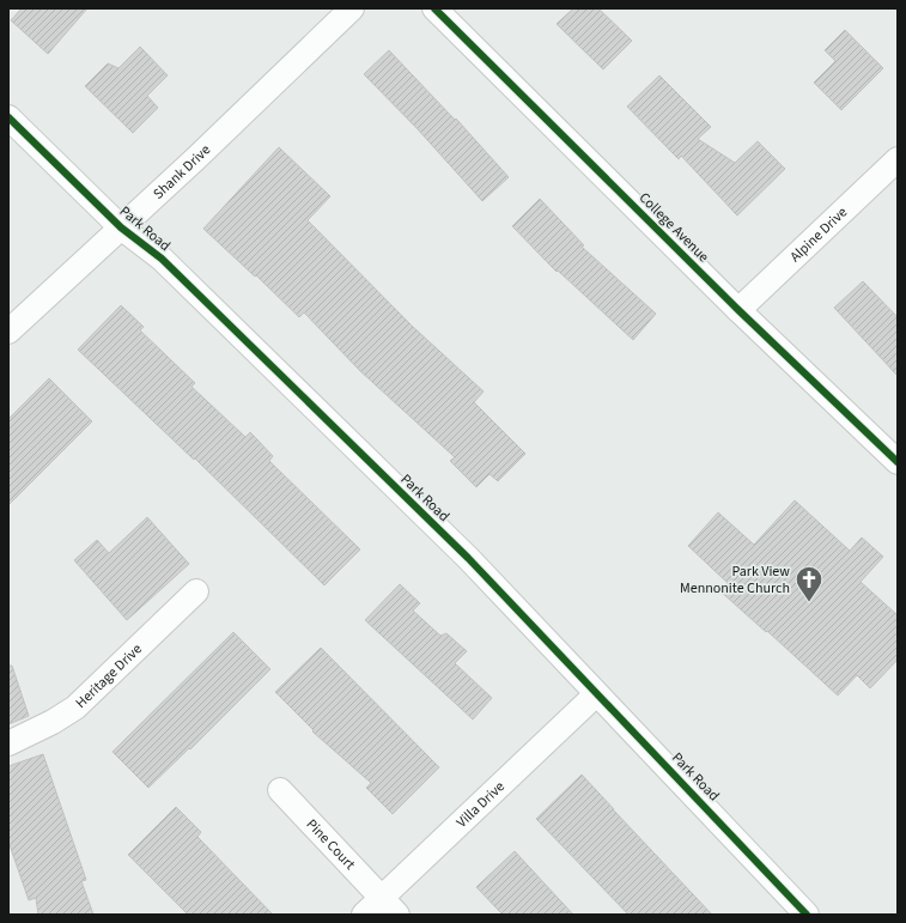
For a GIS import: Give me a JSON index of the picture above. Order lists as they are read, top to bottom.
{
  "streets": {
    "street": [
      "Shank Drive",
      "College Avenue",
      "Park Road",
      "Alpine Drive",
      "Heritage Drive",
      "Villa Drive",
      "Pine Court"
    ]
  },
  "crossings": [
    ["Shank Drive", "Park Road"],
    ["College Avenue", "Alpine Drive"],
    ["Park Road", "Villa Drive"],
    ["Villa Drive", "Pine Court"]
  ],
  "places": {
    "church": ["Park View Mennonite Church"]
  }
}
